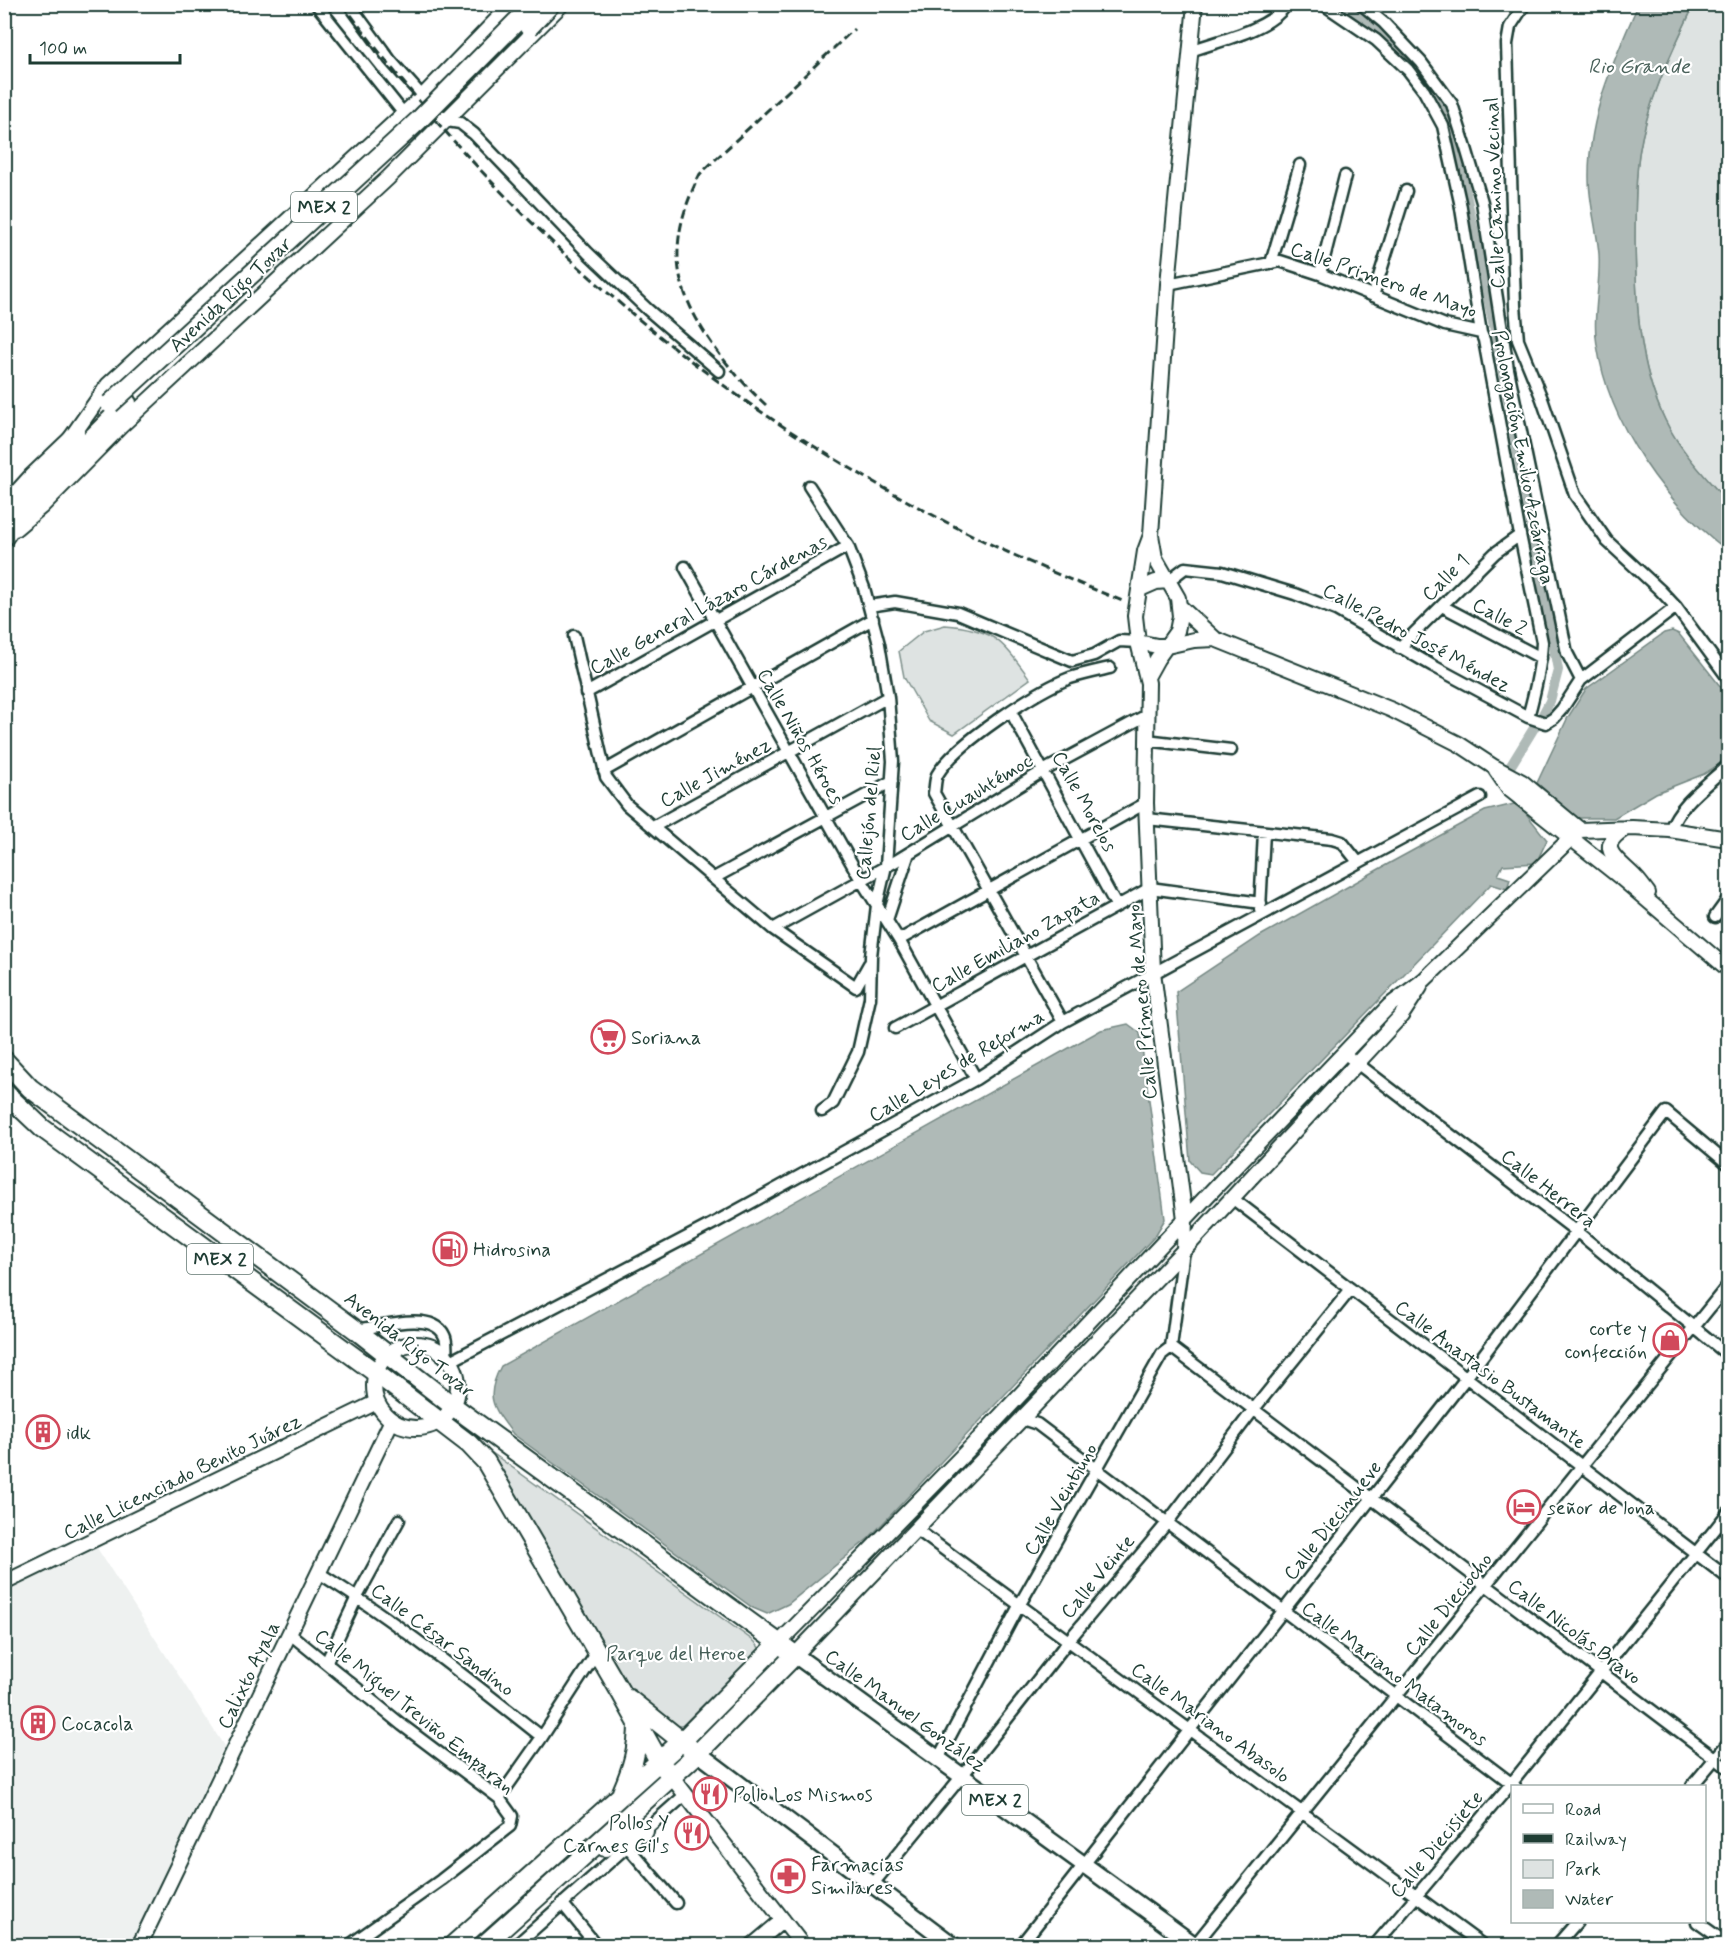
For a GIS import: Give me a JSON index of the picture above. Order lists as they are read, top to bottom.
{
  "streets": {
    "highway": ["MEX 2", "Avenida Rigo Tovar"],
    "main road": [
      "Calle Primero de Mayo",
      "Calle Licenciado Benito Juárez",
      "Calixto Ayala",
      "Calle Manuel González"
    ],
    "street": [
      "Calle Camino Vecinal",
      "Prolongación Emilio Azcárraga",
      "Calle 1",
      "Calle General Lázaro Cárdenas",
      "Calle 2",
      "Calle Pedro José Méndez",
      "Calle Niños Héroes",
      "Calle Jiménez",
      "Calle Cuauhtémoc",
      "Calle Morelos",
      "Callejón del Riel",
      "Calle Emiliano Zapata",
      "Calle Leyes de Reforma",
      "Calle Herrera",
      "Calle Anastasio Bustamante",
      "Calle Veintiuno",
      "Calle Diecinueve",
      "Calle Veinte",
      "Calle Dieciocho",
      "Calle Nicolás Bravo",
      "Calle César Sandino",
      "Calle Mariano Matamoros",
      "Calle Miguel Treviño Emparan",
      "Calle Mariano Abasolo",
      "Calle Diecisiete"
    ]
  },
  "crossings": [
    ["MEX 2", "Calle Veinte"],
    ["Calle Primero de Mayo", "Prolongación Emilio Azcárraga"],
    ["Calle Primero de Mayo", "Calle Pedro José Méndez"],
    ["Calle Primero de Mayo", "Calle Cuauhtémoc"],
    ["Calle Primero de Mayo", "Calle Emiliano Zapata"],
    ["Calle Primero de Mayo", "Calle Leyes de Reforma"],
    ["Avenida Rigo Tovar", "Calle Manuel González"],
    ["Prolongación Emilio Azcárraga", "Calle 1"],
    ["Prolongación Emilio Azcárraga", "Calle 2"],
    ["Prolongación Emilio Azcárraga", "Calle Pedro José Méndez"],
    ["Calle 1", "Calle 2"],
    ["Calle 1", "Calle Pedro José Méndez"],
    ["Calle General Lázaro Cárdenas", "Calle Niños Héroes"],
    ["Calle General Lázaro Cárdenas", "Callejón del Riel"],
    ["Calle Niños Héroes", "Calle Jiménez"],
    ["Calle Niños Héroes", "Calle Cuauhtémoc"],
    ["Calle Niños Héroes", "Callejón del Riel"],
    ["Calle Niños Héroes", "Calle Emiliano Zapata"],
    ["Calle Niños Héroes", "Calle Leyes de Reforma"],
    ["Calle Jiménez", "Callejón del Riel"],
    ["Calle Cuauhtémoc", "Calle Morelos"],
    ["Calle Cuauhtémoc", "Callejón del Riel"],
    ["Calle Morelos", "Calle Emiliano Zapata"],
    ["Calle Herrera", "Calle Diecinueve"],
    ["Calle Herrera", "Calle Dieciocho"],
    ["Calle Anastasio Bustamante", "Calle Diecinueve"],
    ["Calle Anastasio Bustamante", "Calle Veinte"],
    ["Calle Anastasio Bustamante", "Calle Dieciocho"],
    ["Calle Anastasio Bustamante", "Calle Diecisiete"],
    ["Calle Veintiuno", "Calle Nicolás Bravo"],
    ["Calle Veintiuno", "Calle Mariano Matamoros"],
    ["Calle Veintiuno", "Calle Manuel González"],
    ["Calle Veintiuno", "Calle Mariano Abasolo"],
    ["Calle Diecinueve", "Calle Nicolás Bravo"],
    ["Calle Diecinueve", "Calle Mariano Matamoros"],
    ["Calle Diecinueve", "Calle Manuel González"],
    ["Calle Diecinueve", "Calle Mariano Abasolo"],
    ["Calle Veinte", "Calle Nicolás Bravo"],
    ["Calle Veinte", "Calle Mariano Matamoros"],
    ["Calle Veinte", "Calle Manuel González"],
    ["Calle Veinte", "Calle Mariano Abasolo"],
    ["Calle Dieciocho", "Calle Nicolás Bravo"],
    ["Calle Dieciocho", "Calle Mariano Matamoros"],
    ["Calle Dieciocho", "Calle Manuel González"],
    ["Calle Dieciocho", "Calle Mariano Abasolo"],
    ["Calle Nicolás Bravo", "Calle Diecisiete"],
    ["Calle César Sandino", "Calixto Ayala"],
    ["Calle Mariano Matamoros", "Calle Diecisiete"],
    ["Calixto Ayala", "Calle Miguel Treviño Emparan"],
    ["Calle Mariano Abasolo", "Calle Diecisiete"]
  ],
  "water": ["Rio Grande"],
  "parks": ["Parque del Heroe"],
  "places": {
    "supermarket": ["Soriana"],
    "fuel station": ["Hidrosina"],
    "shop": ["corte y confección"],
    "building": ["idk", "Cocacola"],
    "hotel": ["señor de lona"],
    "restaurant": ["Pollo Los Mismos", "Pollos Y Carnes Gil's"],
    "pharmacy": ["Farmacias Similares"]
  },
  "legend": [
    "Road",
    "Railway",
    "Park",
    "Water"
  ],
  "scale_bar": "100 m"
}
